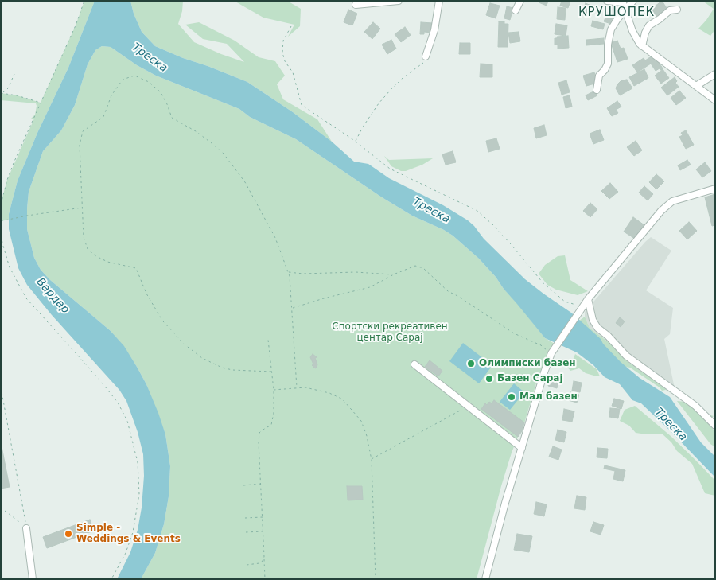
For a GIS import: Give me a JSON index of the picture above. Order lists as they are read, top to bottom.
{
  "districts": ["КРУШОПЕК"],
  "water": ["Треска", "Вардар"],
  "parks": ["Спортски рекреативен центар Сарај"],
  "places": [
    "Олимписки базен",
    "Базен Сарај",
    "Мал базен",
    "Simple - Weddings & Events"
  ]
}
